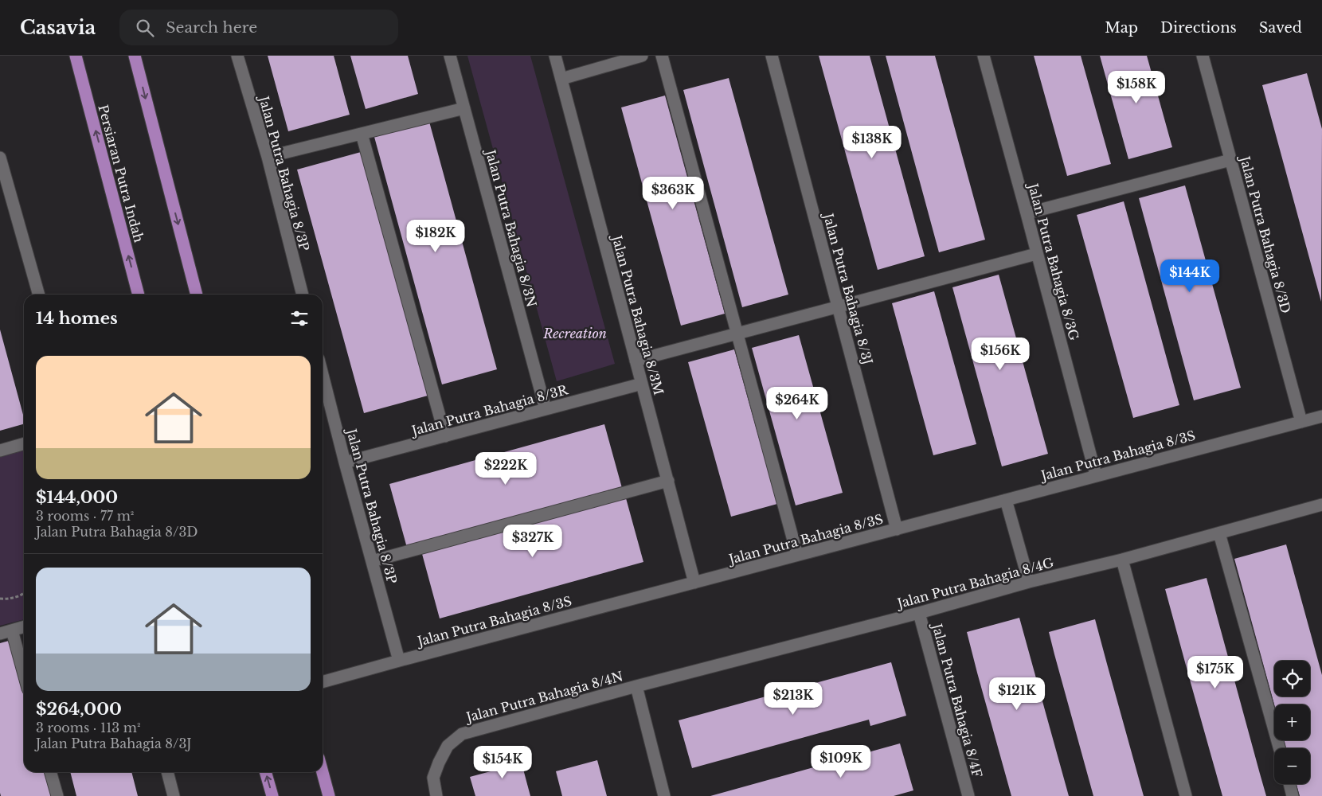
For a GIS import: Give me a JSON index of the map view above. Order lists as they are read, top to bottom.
{
  "streets": {
    "main road": ["Persiaran Putra Indah"],
    "street": [
      "Jalan Putra Bahagia 8/3P",
      "Jalan Putra Bahagia 8/3N",
      "Jalan Putra Bahagia 8/3D",
      "Jalan Putra Bahagia 8/3G",
      "Jalan Putra Bahagia 8/3J",
      "Jalan Putra Bahagia 8/3M",
      "Jalan Putra Bahagia 8/3R",
      "Jalan Putra Bahagia 8/3S",
      "Jalan Putra Bahagia 8/4G",
      "Jalan Putra Bahagia 8/4N",
      "Jalan Putra Bahagia 8/4F"
    ]
  },
  "crossings": [
    ["Jalan Putra Bahagia 8/3P", "Jalan Putra Bahagia 8/3R"],
    ["Jalan Putra Bahagia 8/3P", "Jalan Putra Bahagia 8/3S"],
    ["Jalan Putra Bahagia 8/3N", "Jalan Putra Bahagia 8/3R"],
    ["Jalan Putra Bahagia 8/3D", "Jalan Putra Bahagia 8/3S"],
    ["Jalan Putra Bahagia 8/3G", "Jalan Putra Bahagia 8/3S"],
    ["Jalan Putra Bahagia 8/3J", "Jalan Putra Bahagia 8/3S"],
    ["Jalan Putra Bahagia 8/3M", "Jalan Putra Bahagia 8/3R"],
    ["Jalan Putra Bahagia 8/3M", "Jalan Putra Bahagia 8/3S"],
    ["Jalan Putra Bahagia 8/4G", "Jalan Putra Bahagia 8/4N"],
    ["Jalan Putra Bahagia 8/4G", "Jalan Putra Bahagia 8/4F"]
  ],
  "parks": ["Recreation"],
  "page": {
    "header": "Casavia",
    "search": "Search here",
    "nav": ["Map", "Directions", "Saved"],
    "price": [
      "$158K",
      "$138K",
      "$363K",
      "$182K",
      "$144K",
      "$156K",
      "$264K",
      "$222K",
      "$327K",
      "$175K",
      "$121K",
      "$213K",
      "$109K",
      "$154K"
    ],
    "heading": "14 homes",
    "list": [
      {
        "name": "$144,000",
        "note": "3 rooms · 77 m² · Jalan Putra Bahagia 8/3D"
      },
      {
        "name": "$264,000",
        "note": "3 rooms · 113 m² · Jalan Putra Bahagia 8/3J"
      }
    ],
    "map_buttons": ["+", "−"]
  }
}
